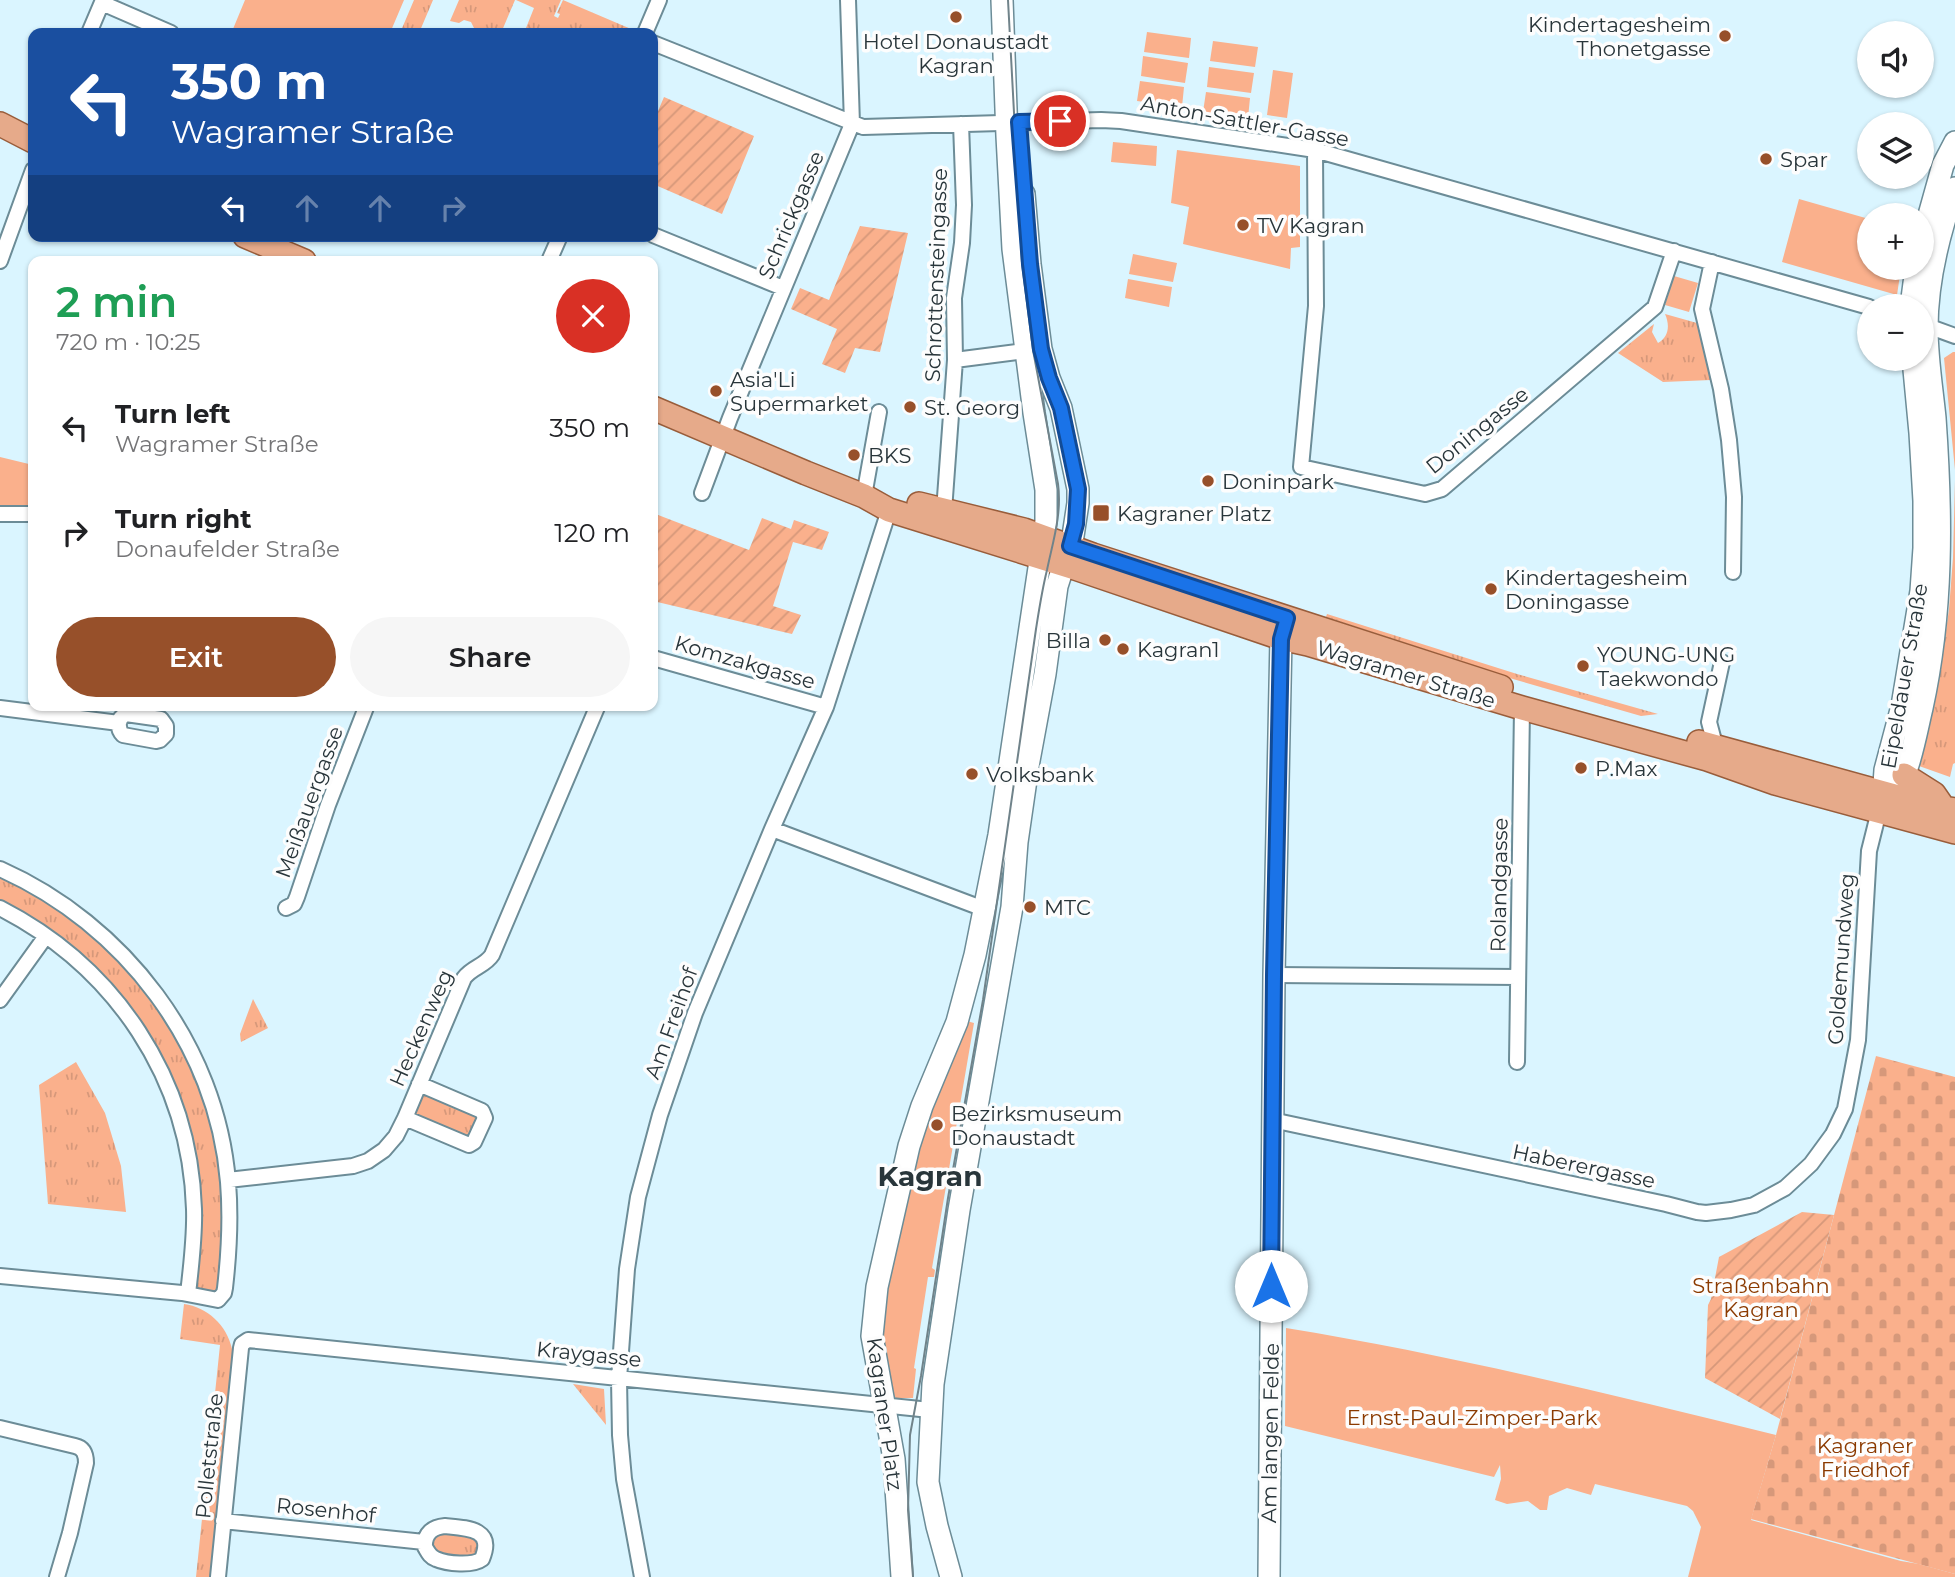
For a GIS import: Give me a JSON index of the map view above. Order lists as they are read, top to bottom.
{
  "streets": {
    "main road": [
      "Wagramer Straße",
      "Eipeldauer Straße",
      "Kagraner Platz",
      "Am langen Felde"
    ],
    "street": [
      "Anton-Sattler-Gasse",
      "Schrickgasse",
      "Schrottensteingasse",
      "Doningasse",
      "Komzakgasse",
      "Meißauergasse",
      "Rolandgasse",
      "Goldemundweg",
      "Am Freihof",
      "Heckenweg",
      "Haberergasse",
      "Kraygasse",
      "Polletstraße",
      "Rosenhof"
    ]
  },
  "crossings": [
    ["Anton-Sattler-Gasse", "Schrickgasse"],
    ["Anton-Sattler-Gasse", "Schrottensteingasse"],
    ["Anton-Sattler-Gasse", "Doningasse"],
    ["Schrickgasse", "Wagramer Straße"],
    ["Schrottensteingasse", "Wagramer Straße"],
    ["Komzakgasse", "Am Freihof"],
    ["Wagramer Straße", "Eipeldauer Straße"],
    ["Wagramer Straße", "Rolandgasse"],
    ["Wagramer Straße", "Goldemundweg"],
    ["Wagramer Straße", "Am Freihof"],
    ["Wagramer Straße", "Kagraner Platz"],
    ["Wagramer Straße", "Am langen Felde"],
    ["Eipeldauer Straße", "Goldemundweg"],
    ["Goldemundweg", "Haberergasse"],
    ["Am Freihof", "Kraygasse"],
    ["Haberergasse", "Am langen Felde"],
    ["Kraygasse", "Kagraner Platz"],
    ["Kraygasse", "Polletstraße"],
    ["Polletstraße", "Rosenhof"]
  ],
  "districts": ["Kagran"],
  "parks": ["Straßenbahn Kagran", "Ernst-Paul-Zimper-Park", "Kagraner Friedhof"],
  "places": {
    "other": [
      "Hotel Donaustadt Kagran",
      "Kindertagesheim Thonetgasse",
      "Spar",
      "TV Kagran",
      "Asia'Li Supermarket",
      "St. Georg",
      "BKS",
      "Doninpark",
      "Kindertagesheim Doningasse",
      "Billa",
      "Kagran1",
      "YOUNG-UNG Taekwondo",
      "P.Max",
      "Volksbank",
      "MTC",
      "Bezirksmuseum Donaustadt"
    ],
    "transit": ["Kagraner Platz"]
  },
  "page": {
    "map_buttons": ["+", "−"],
    "turn": ["350 m", "Wagramer Straße"],
    "heading": ["2 min", "720 m · 10:25"],
    "list": [
      {
        "name": "Turn left",
        "note": "Wagramer Straße",
        "value": "350 m"
      },
      {
        "name": "Turn right",
        "note": "Donaufelder Straße",
        "value": "120 m"
      }
    ],
    "buttons": ["Exit", "Share"]
  }
}
